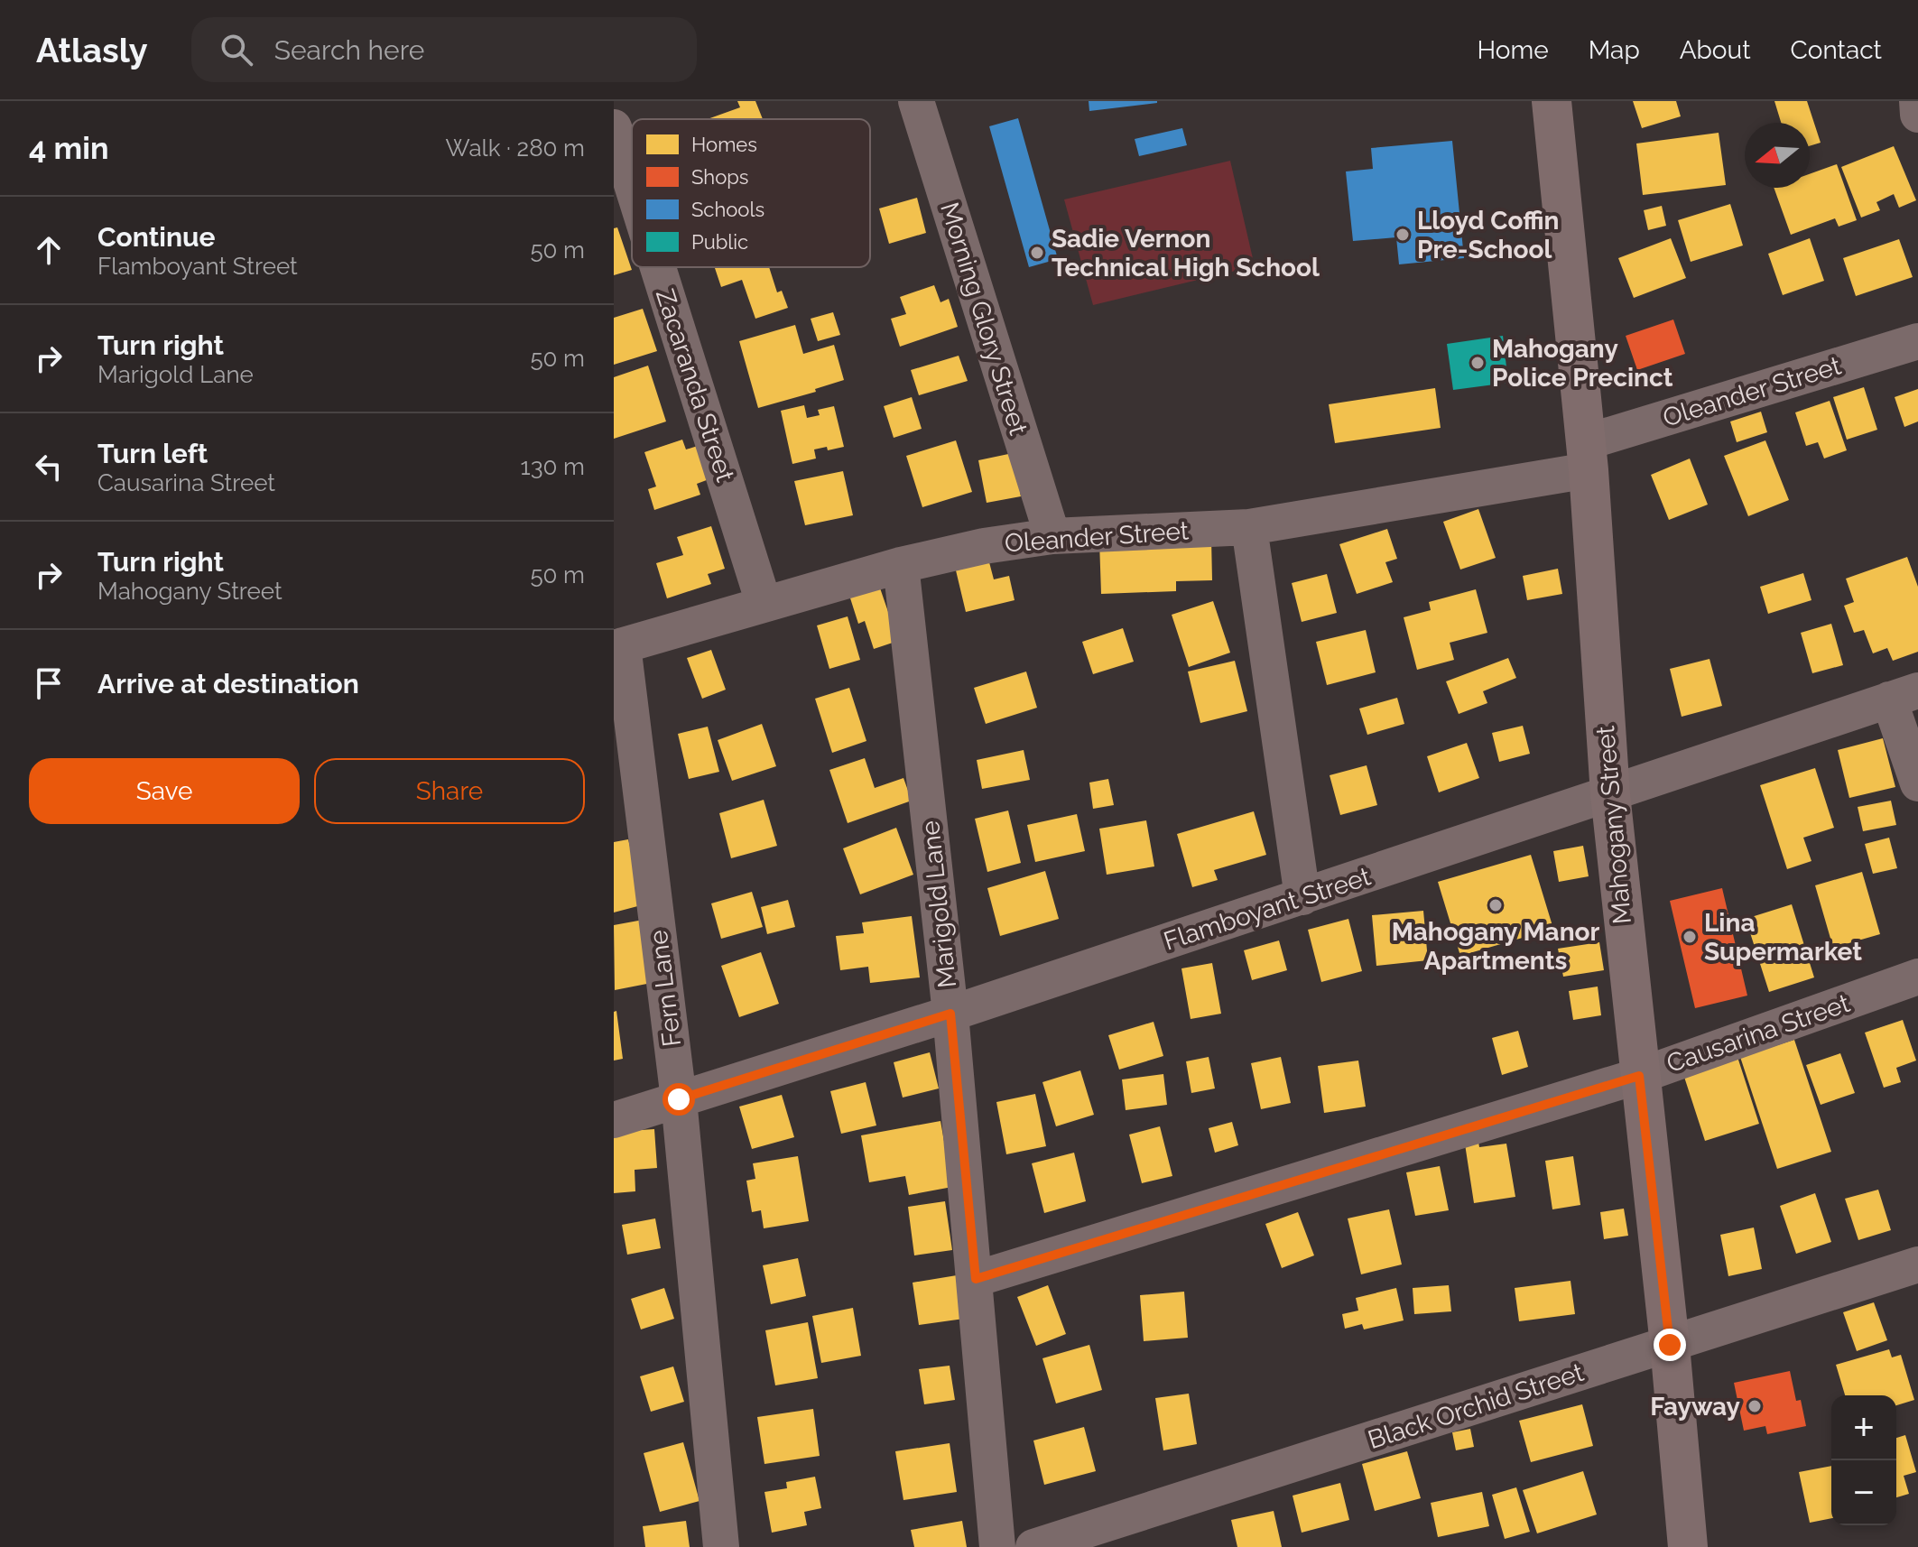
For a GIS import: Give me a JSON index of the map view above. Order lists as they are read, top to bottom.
{
  "streets": {
    "street": [
      "Morning Glory Street",
      "Zacaranda Street",
      "Oleander Street",
      "Mahogany Street",
      "Marigold Lane",
      "Flamboyant Street",
      "Fern Lane",
      "Causarina Street",
      "Black Orchid Street"
    ]
  },
  "crossings": [
    ["Morning Glory Street", "Oleander Street"],
    ["Zacaranda Street", "Oleander Street"],
    ["Oleander Street", "Mahogany Street"],
    ["Oleander Street", "Marigold Lane"],
    ["Oleander Street", "Fern Lane"],
    ["Mahogany Street", "Flamboyant Street"],
    ["Mahogany Street", "Causarina Street"],
    ["Mahogany Street", "Black Orchid Street"],
    ["Marigold Lane", "Flamboyant Street"],
    ["Marigold Lane", "Causarina Street"],
    ["Flamboyant Street", "Fern Lane"]
  ],
  "places": [
    "Lloyd Coffin Pre-School",
    "Sadie Vernon Technical High School",
    "Mahogany Police Precinct",
    "Mahogany Manor Apartments",
    "Lina Supermarket",
    "Fayway"
  ],
  "legend": [
    "Homes",
    "Shops",
    "Schools",
    "Public"
  ],
  "north": "left",
  "page": {
    "header": "Atlasly",
    "search": "Search here",
    "nav": [
      "Home",
      "Map",
      "About",
      "Contact"
    ],
    "heading": ["4 min", "Walk · 280 m"],
    "list": [
      ["Continue", "Flamboyant Street", "50 m"],
      ["Turn right", "Marigold Lane", "50 m"],
      ["Turn left", "Causarina Street", "130 m"],
      ["Turn right", "Mahogany Street", "50 m"],
      "Arrive at destination"
    ],
    "buttons": ["Save", "Share"],
    "map_buttons": ["+", "−"]
  }
}
